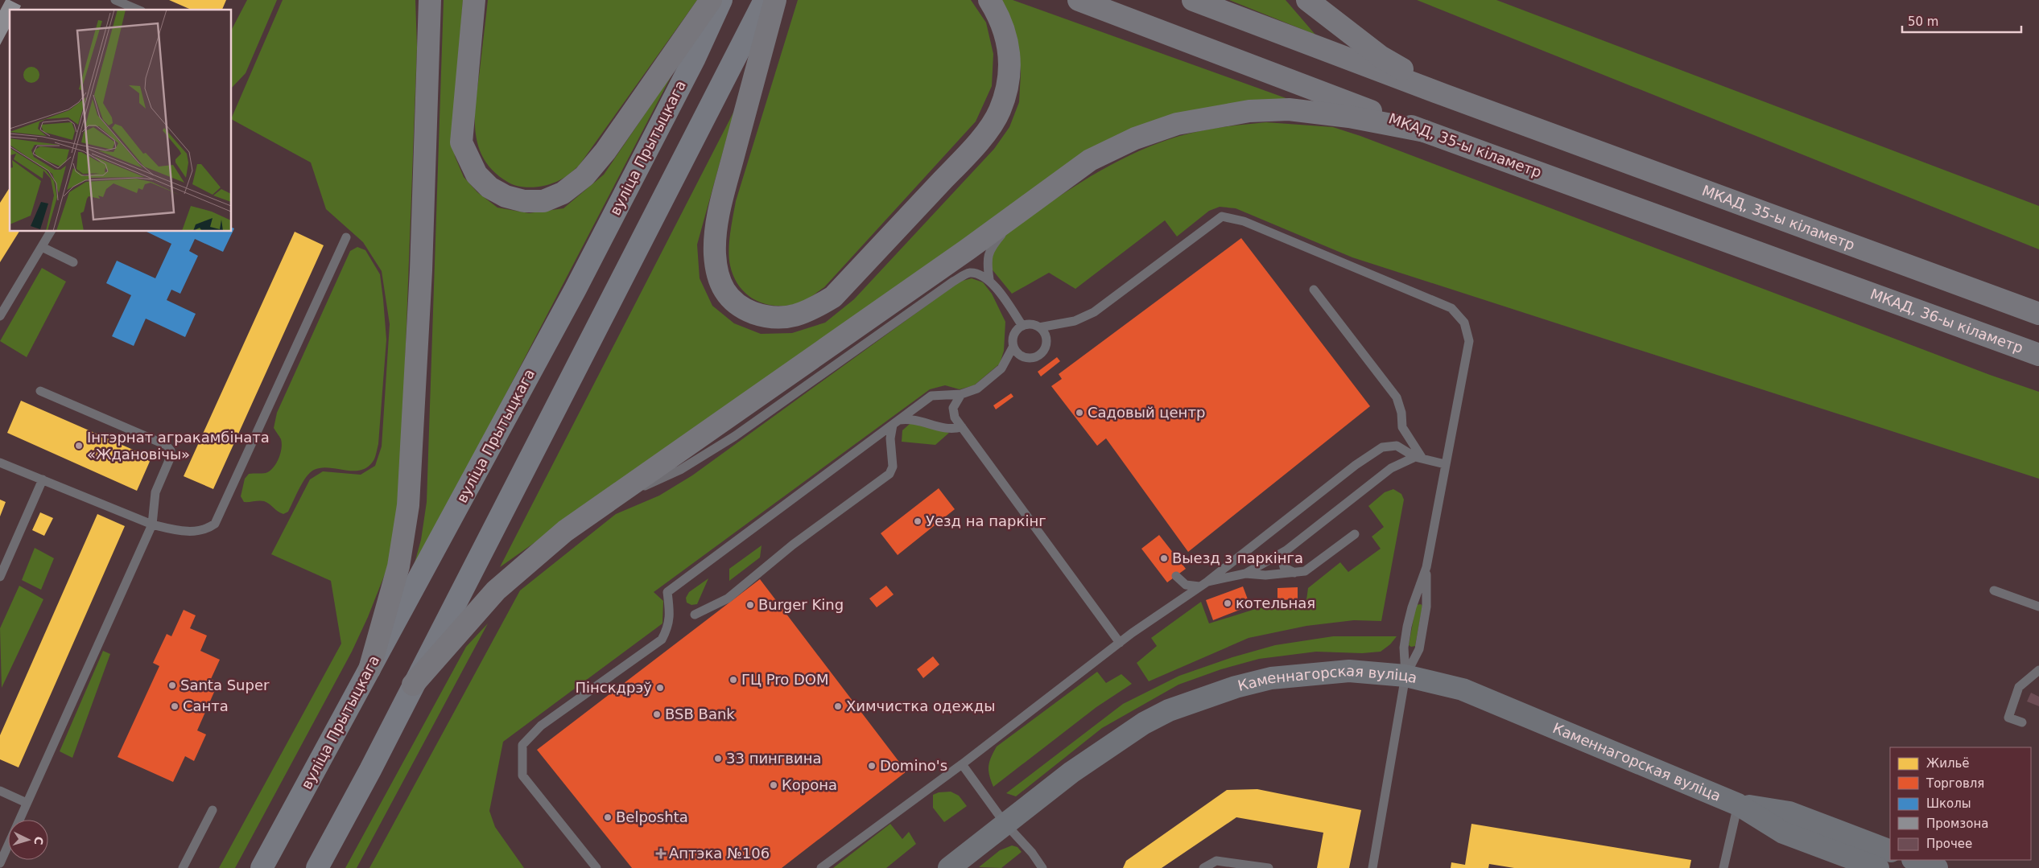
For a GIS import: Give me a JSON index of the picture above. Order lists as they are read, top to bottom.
{
  "streets": {
    "highway": ["МКАД, 35-ы кіламетр", "МКАД, 36-ы кіламетр"],
    "main road": ["вуліца Прытыцкага", "Каменнагорская вуліца"]
  },
  "crossings": [
    ["МКАД, 35-ы кіламетр", "МКАД, 36-ы кіламетр"]
  ],
  "places": {
    "other": [
      "Садовый центр",
      "Інтэрнат агракамбіната «Ждановічы»",
      "Уезд на паркінг",
      "Выезд з паркінга",
      "котельная",
      "Burger King",
      "ГЦ Pro DOM",
      "Santa Super",
      "Пінскдрэў",
      "Санта",
      "Химчистка одежды",
      "BSB Bank",
      "33 пингвина",
      "Domino's",
      "Корона",
      "Belposhta"
    ],
    "health": ["Аптэка №106"]
  },
  "legend": [
    "Жильё",
    "Торговля",
    "Школы",
    "Промзона",
    "Прочее"
  ],
  "scale_bar": "50 m",
  "north": "right"
}
